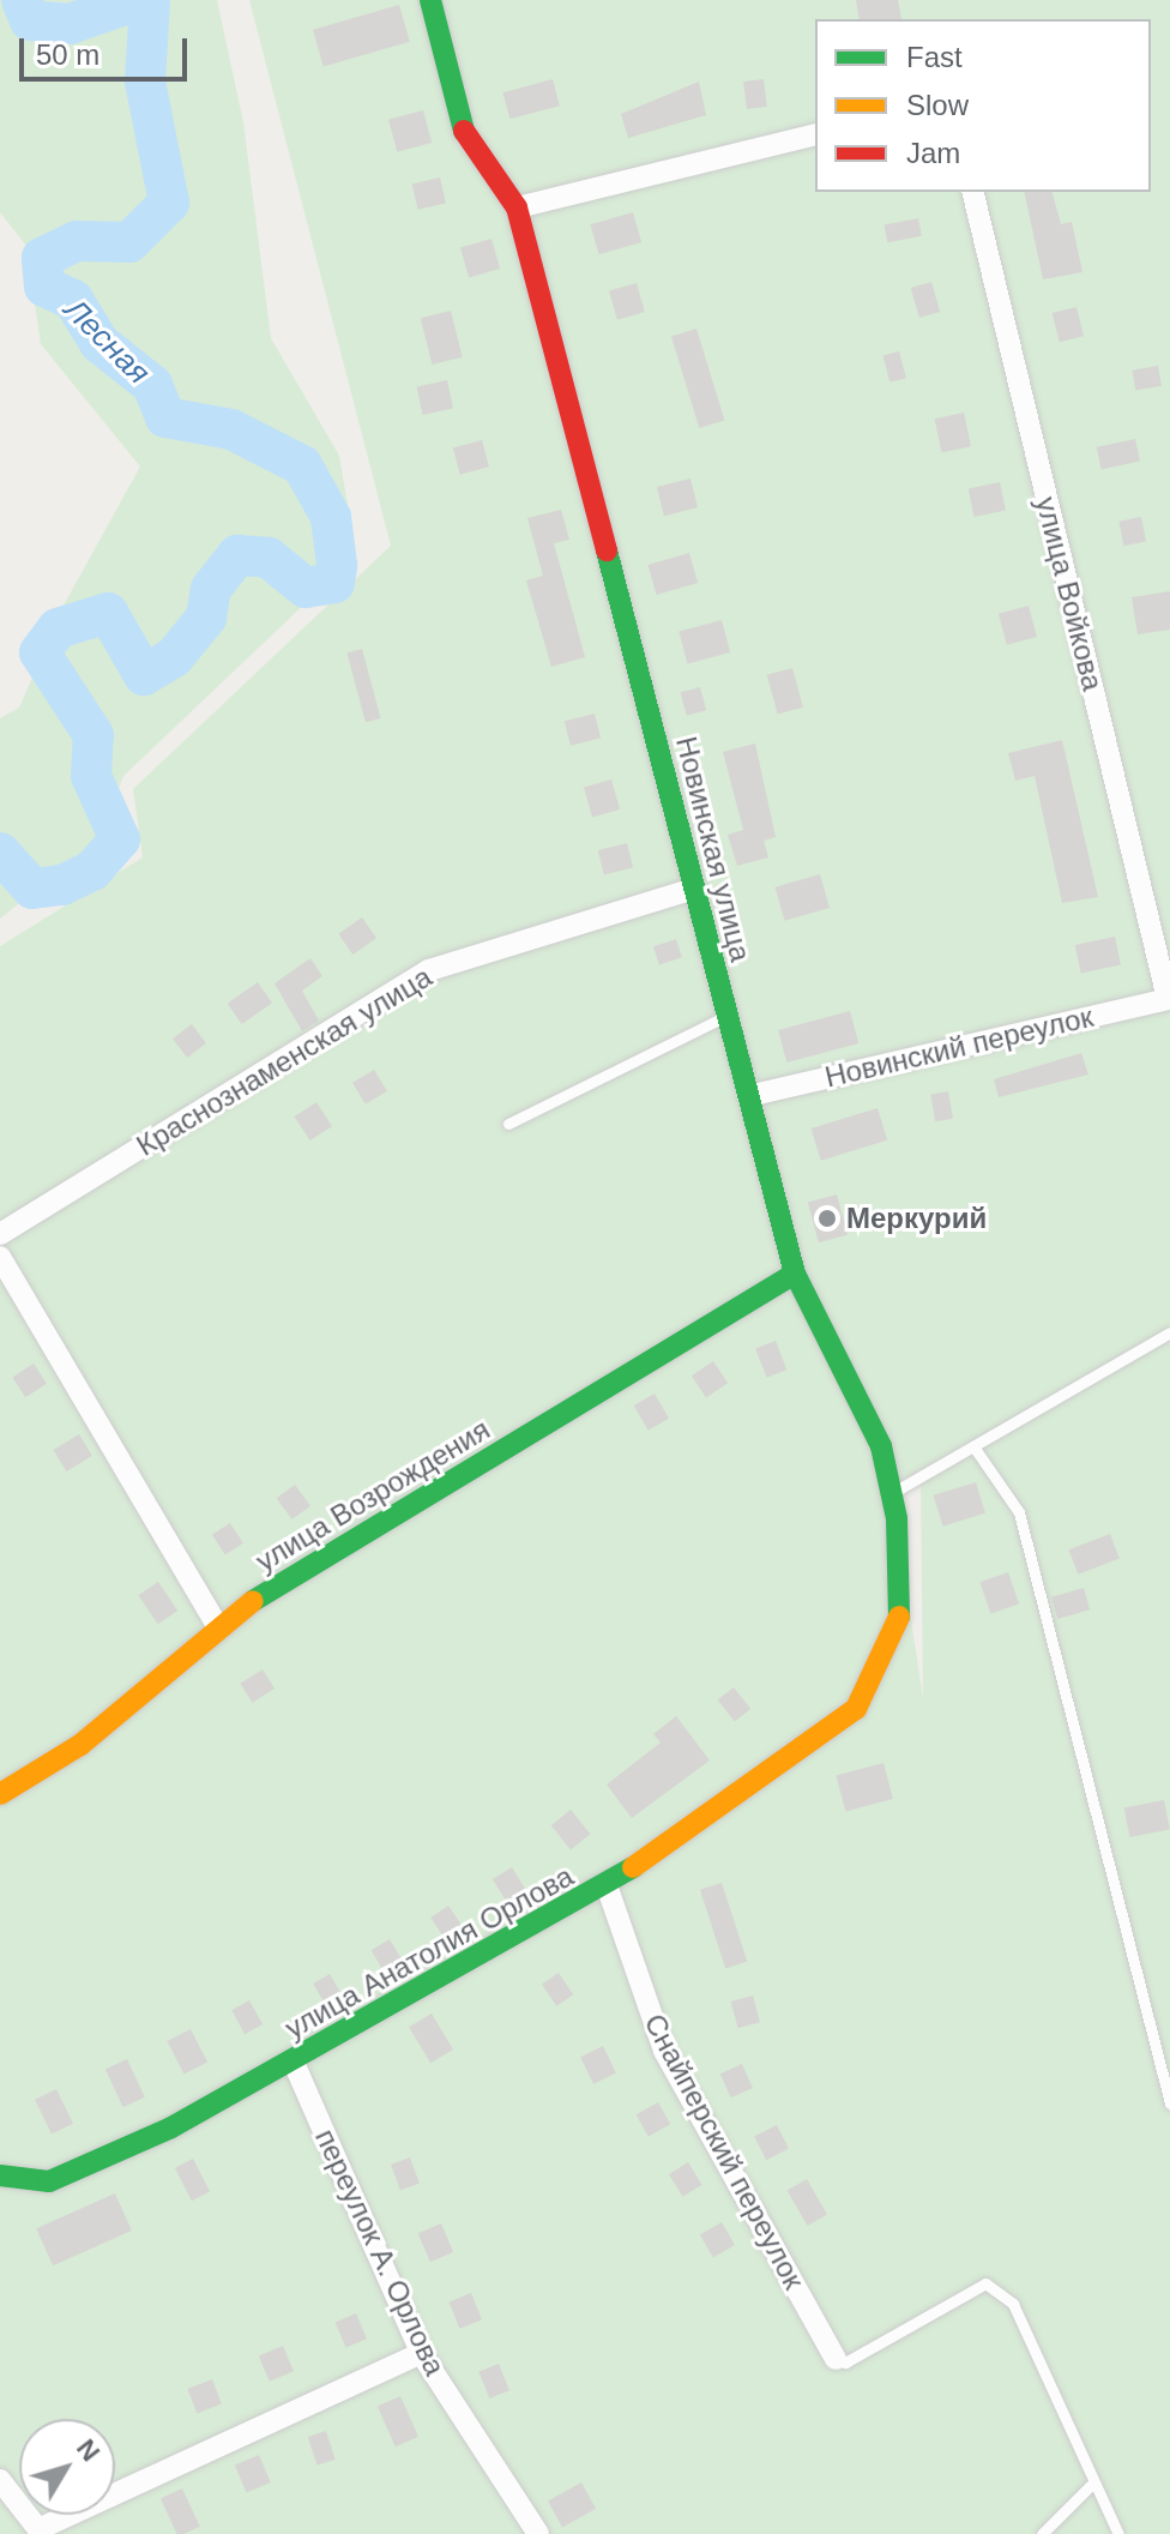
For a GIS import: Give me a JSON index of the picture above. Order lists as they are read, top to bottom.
{
  "streets": {
    "street": [
      "улица Войкова",
      "Новинская улица",
      "Новинский переулок",
      "Краснознаменская улица",
      "улица Возрождения",
      "улица Анатолия Орлова",
      "Снайперский переулок",
      "переулок А. Орлова"
    ]
  },
  "crossings": [
    ["улица Войкова", "Новинский переулок"],
    ["Новинская улица", "Новинский переулок"],
    ["Новинская улица", "Краснознаменская улица"],
    ["Новинская улица", "улица Возрождения"],
    ["Новинская улица", "улица Анатолия Орлова"],
    ["улица Анатолия Орлова", "Снайперский переулок"],
    ["улица Анатолия Орлова", "переулок А. Орлова"]
  ],
  "water": ["Лесная"],
  "places": ["Меркурий"],
  "legend": ["Fast", "Slow", "Jam"],
  "scale_bar": "50 m",
  "north": "top right"
}
